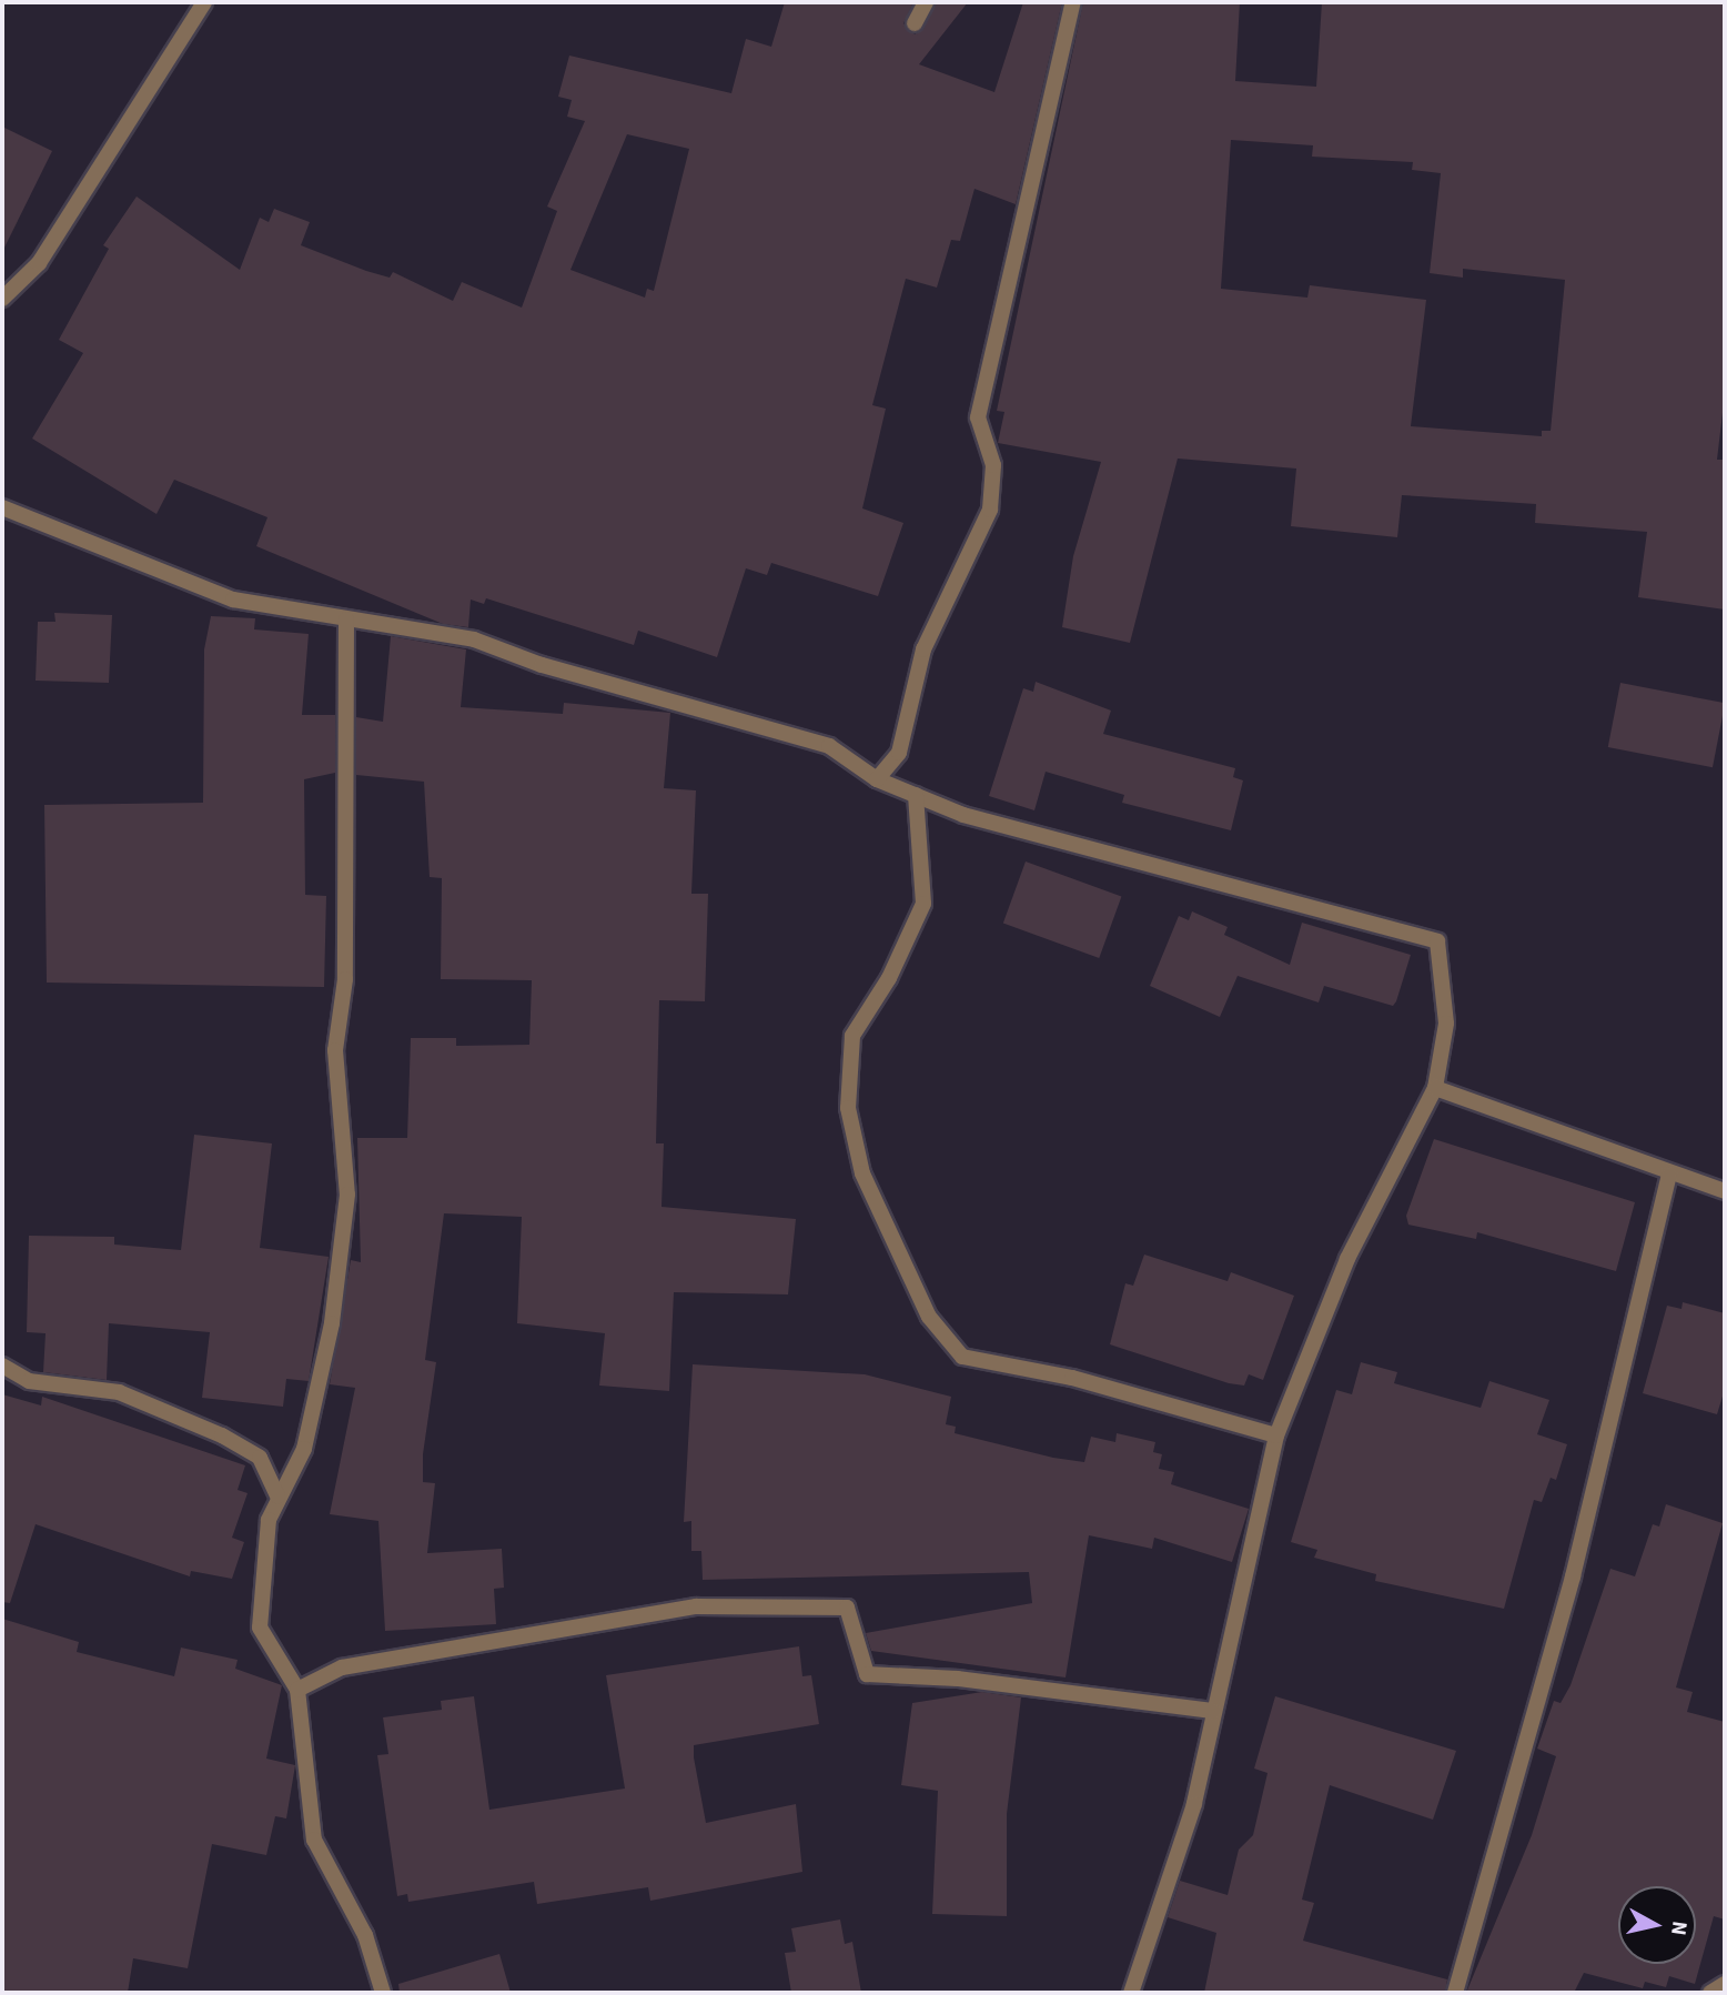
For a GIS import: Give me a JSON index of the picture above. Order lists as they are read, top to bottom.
{
  "north": "right"
}
